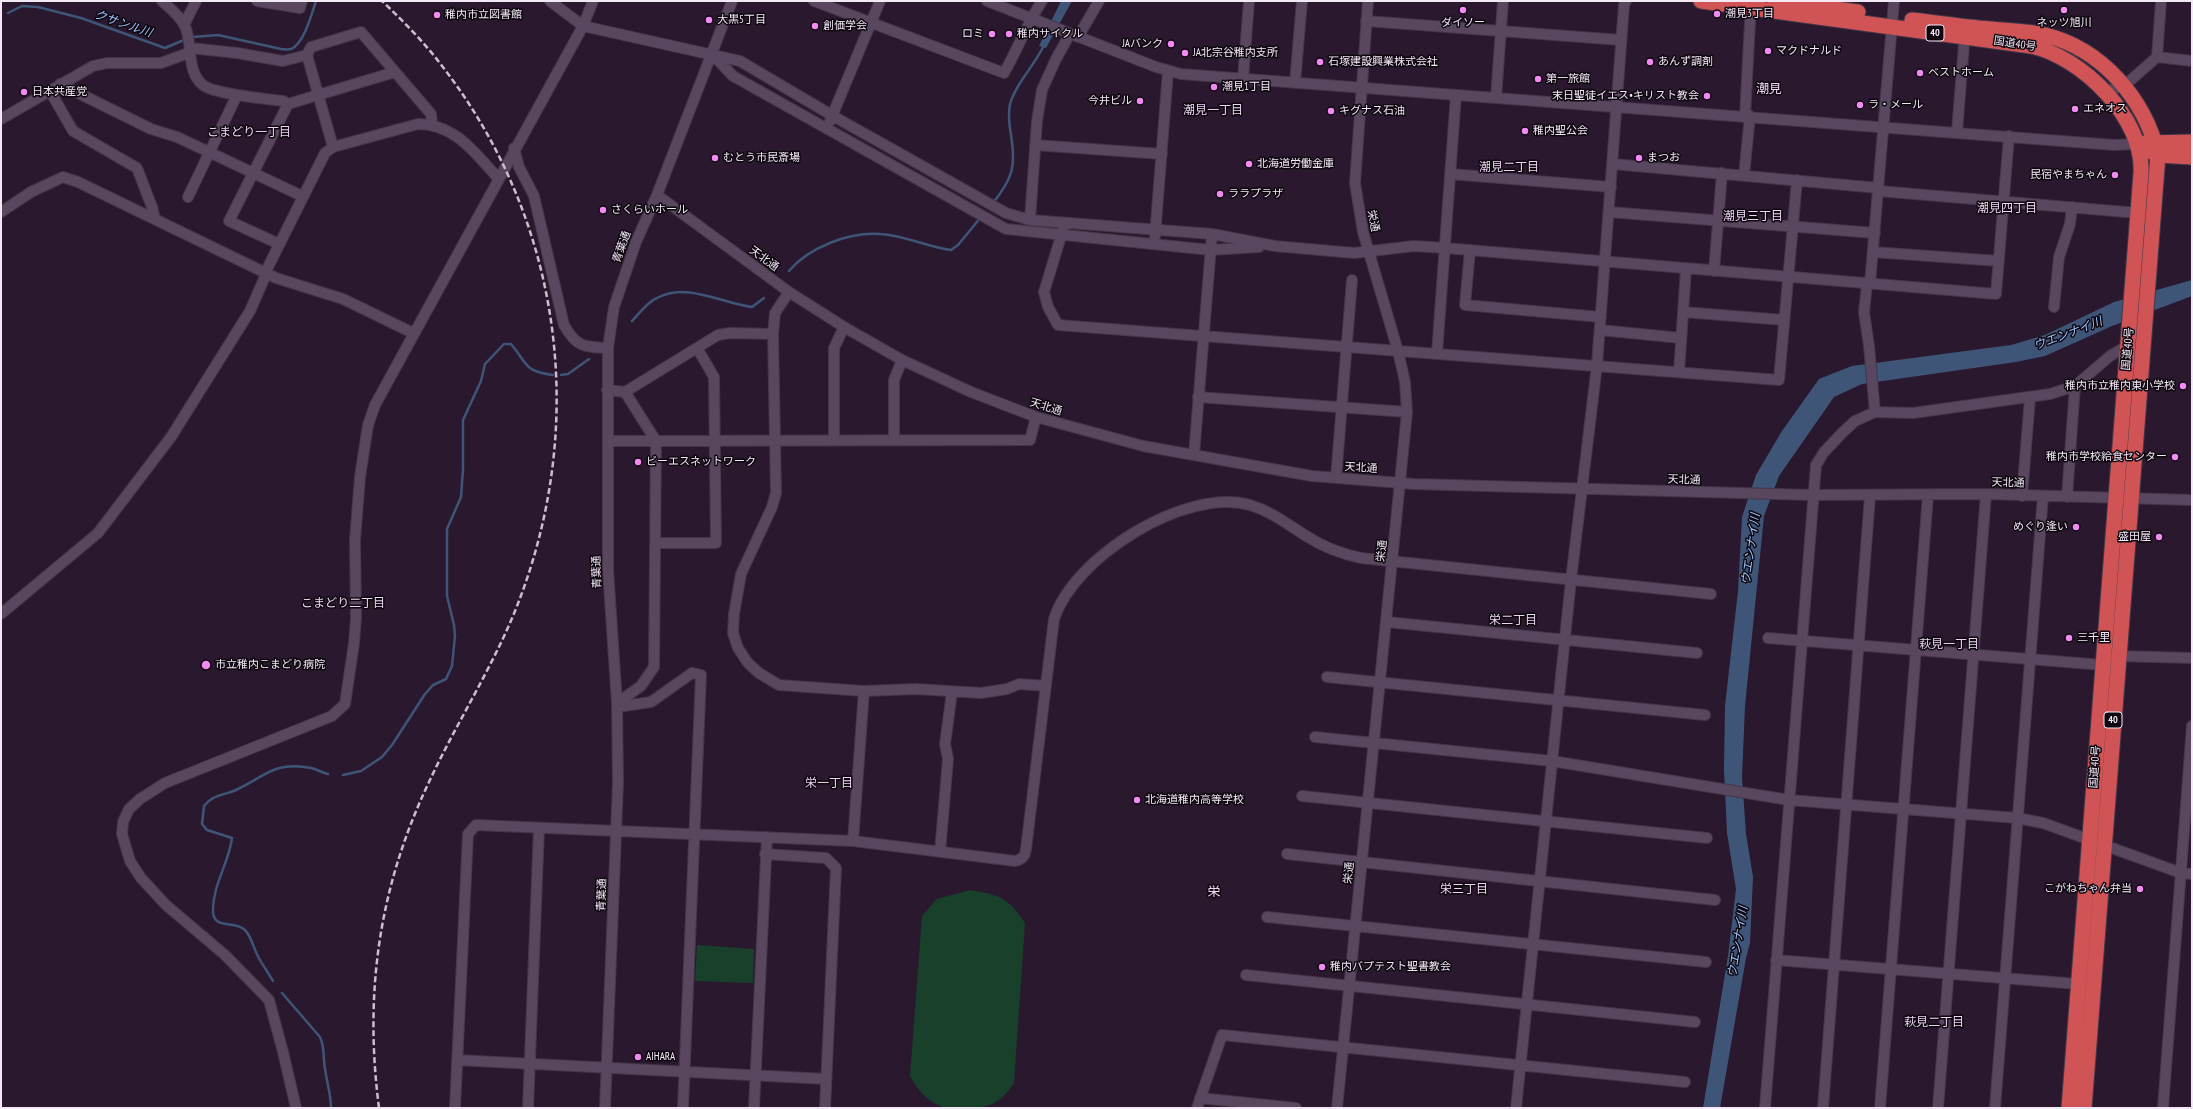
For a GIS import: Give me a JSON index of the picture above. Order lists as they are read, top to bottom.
{
  "streets": {
    "highway": ["40", "国道40号"],
    "street": ["栄通", "青葉通", "天北通"]
  },
  "crossings": [
    ["国道40号", "天北通"],
    ["栄通", "天北通"],
    ["青葉通", "天北通"]
  ],
  "districts": [
    "潮見",
    "潮見一丁目",
    "こまどり一丁目",
    "潮見二丁目",
    "潮見四丁目",
    "潮見三丁目",
    "こまどり二丁目",
    "栄二丁目",
    "萩見一丁目",
    "栄一丁目",
    "栄三丁目",
    "栄",
    "萩見二丁目"
  ],
  "water": ["クサンル川", "ウエンナイ川"],
  "places": [
    "ダイソー",
    "ネッツ旭川",
    "潮見3丁目",
    "稚内市立図書館",
    "大黒5丁目",
    "創価学会",
    "ロミ",
    "稚内サイクル",
    "JAバンク",
    "マクドナルド",
    "JA北宗谷稚内支所",
    "石塚建設興業株式会社",
    "あんず調剤",
    "ベストホーム",
    "第一旅館",
    "潮見1丁目",
    "日本共産党",
    "末日聖徒イエス•キリスト教会",
    "今井ビル",
    "ラ・メール",
    "エネオス",
    "キグナス石油",
    "稚内聖公会",
    "むとう市民斎場",
    "まつお",
    "北海道労働金庫",
    "民宿やまちゃん",
    "ララプラザ",
    "さくらいホール",
    "稚内市立稚内東小学校",
    "稚内市学校給食センター",
    "ビーエスネットワーク",
    "めぐり逢い",
    "盛田屋",
    "三千里",
    "市立稚内こまどり病院",
    "北海道稚内高等学校",
    "こがねちゃん弁当",
    "稚内バプテスト聖書教会",
    "AIHARA"
  ]
}
